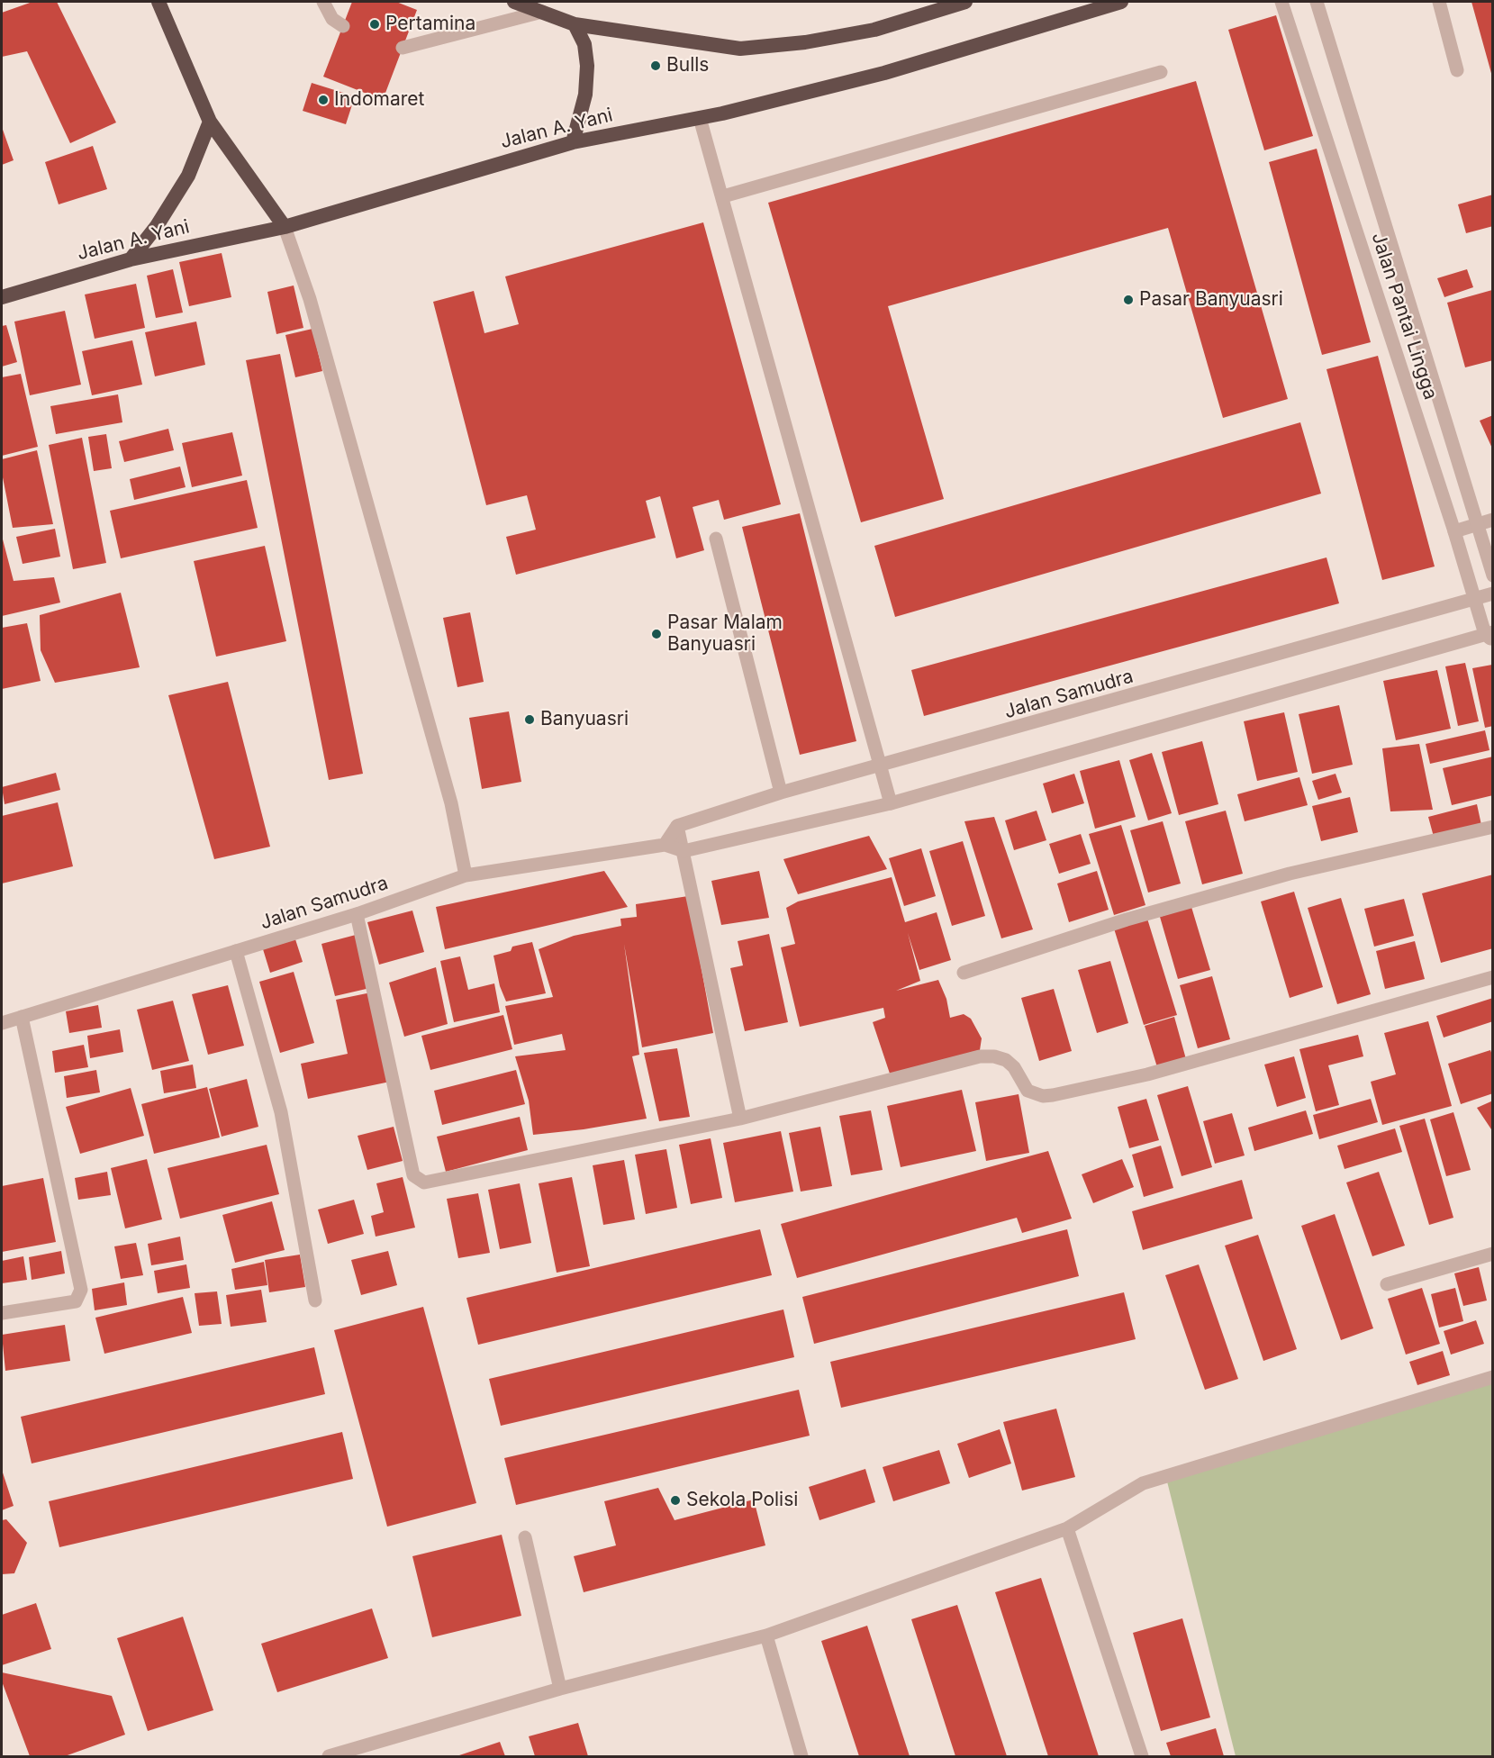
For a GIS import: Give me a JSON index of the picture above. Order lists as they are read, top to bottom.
{
  "streets": {
    "highway": ["Jalan A. Yani"],
    "street": ["Jalan Pantai Lingga", "Jalan Samudra"]
  },
  "crossings": [
    ["Jalan Pantai Lingga", "Jalan Samudra"]
  ],
  "places": [
    "Pertamina",
    "Bulls",
    "Indomaret",
    "Pasar Banyuasri",
    "Pasar Malam Banyuasri",
    "Banyuasri",
    "Sekola Polisi"
  ]
}
